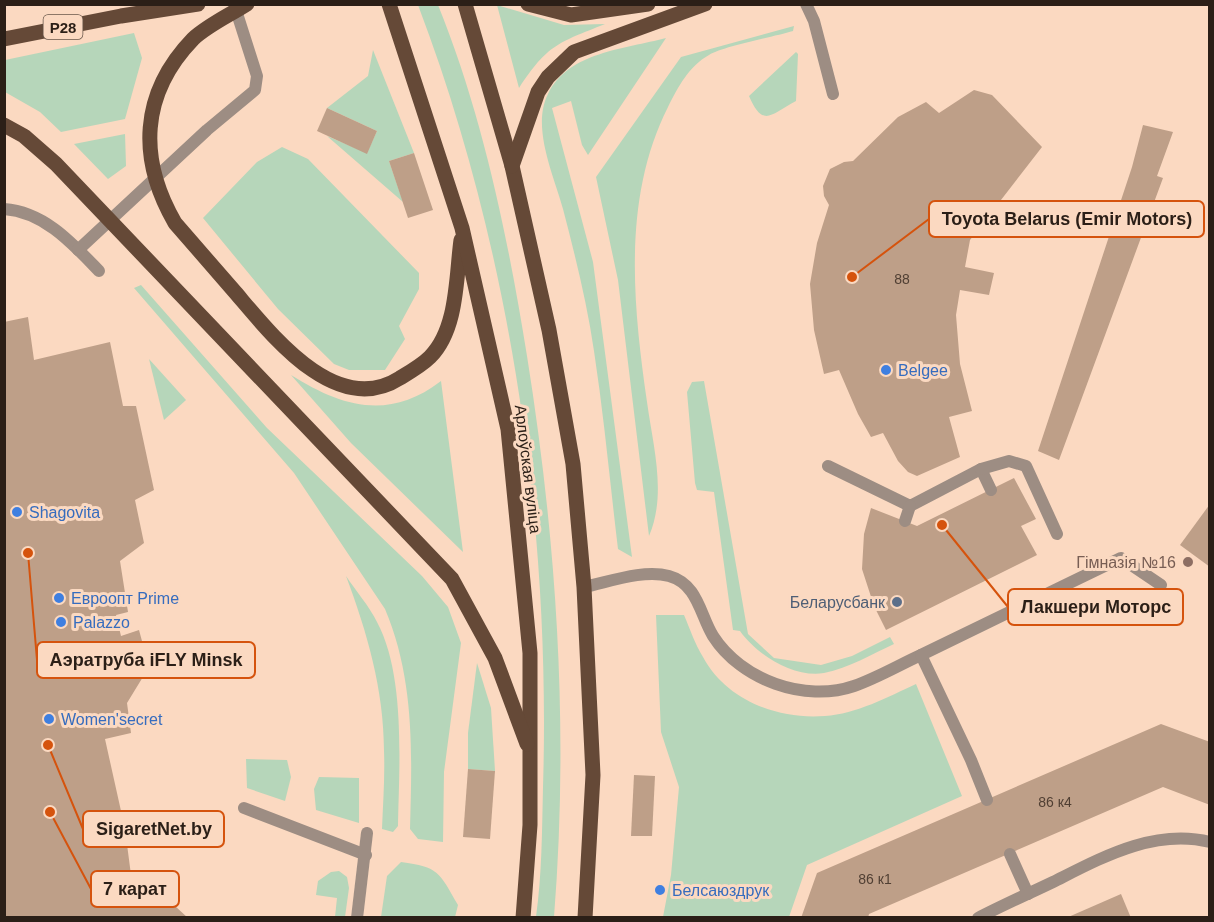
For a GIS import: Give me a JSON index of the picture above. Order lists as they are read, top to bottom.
{
  "streets": {
    "main road": ["Р28", "Арлоўская вуліца"]
  },
  "places": [
    "Toyota Belarus (Emir Motors)",
    "Belgee",
    "Shagovita",
    "Лакшери Моторс",
    "Аэратруба iFLY Minsk",
    "Гімназія №16",
    "Евроопт Prime",
    "Беларусбанк",
    "Palazzo",
    "Women'secret",
    "SigaretNet.by",
    "7 карат",
    "Белсаюздрук"
  ],
  "house_numbers": ["88", "86 к4", "86 к1"]
}
